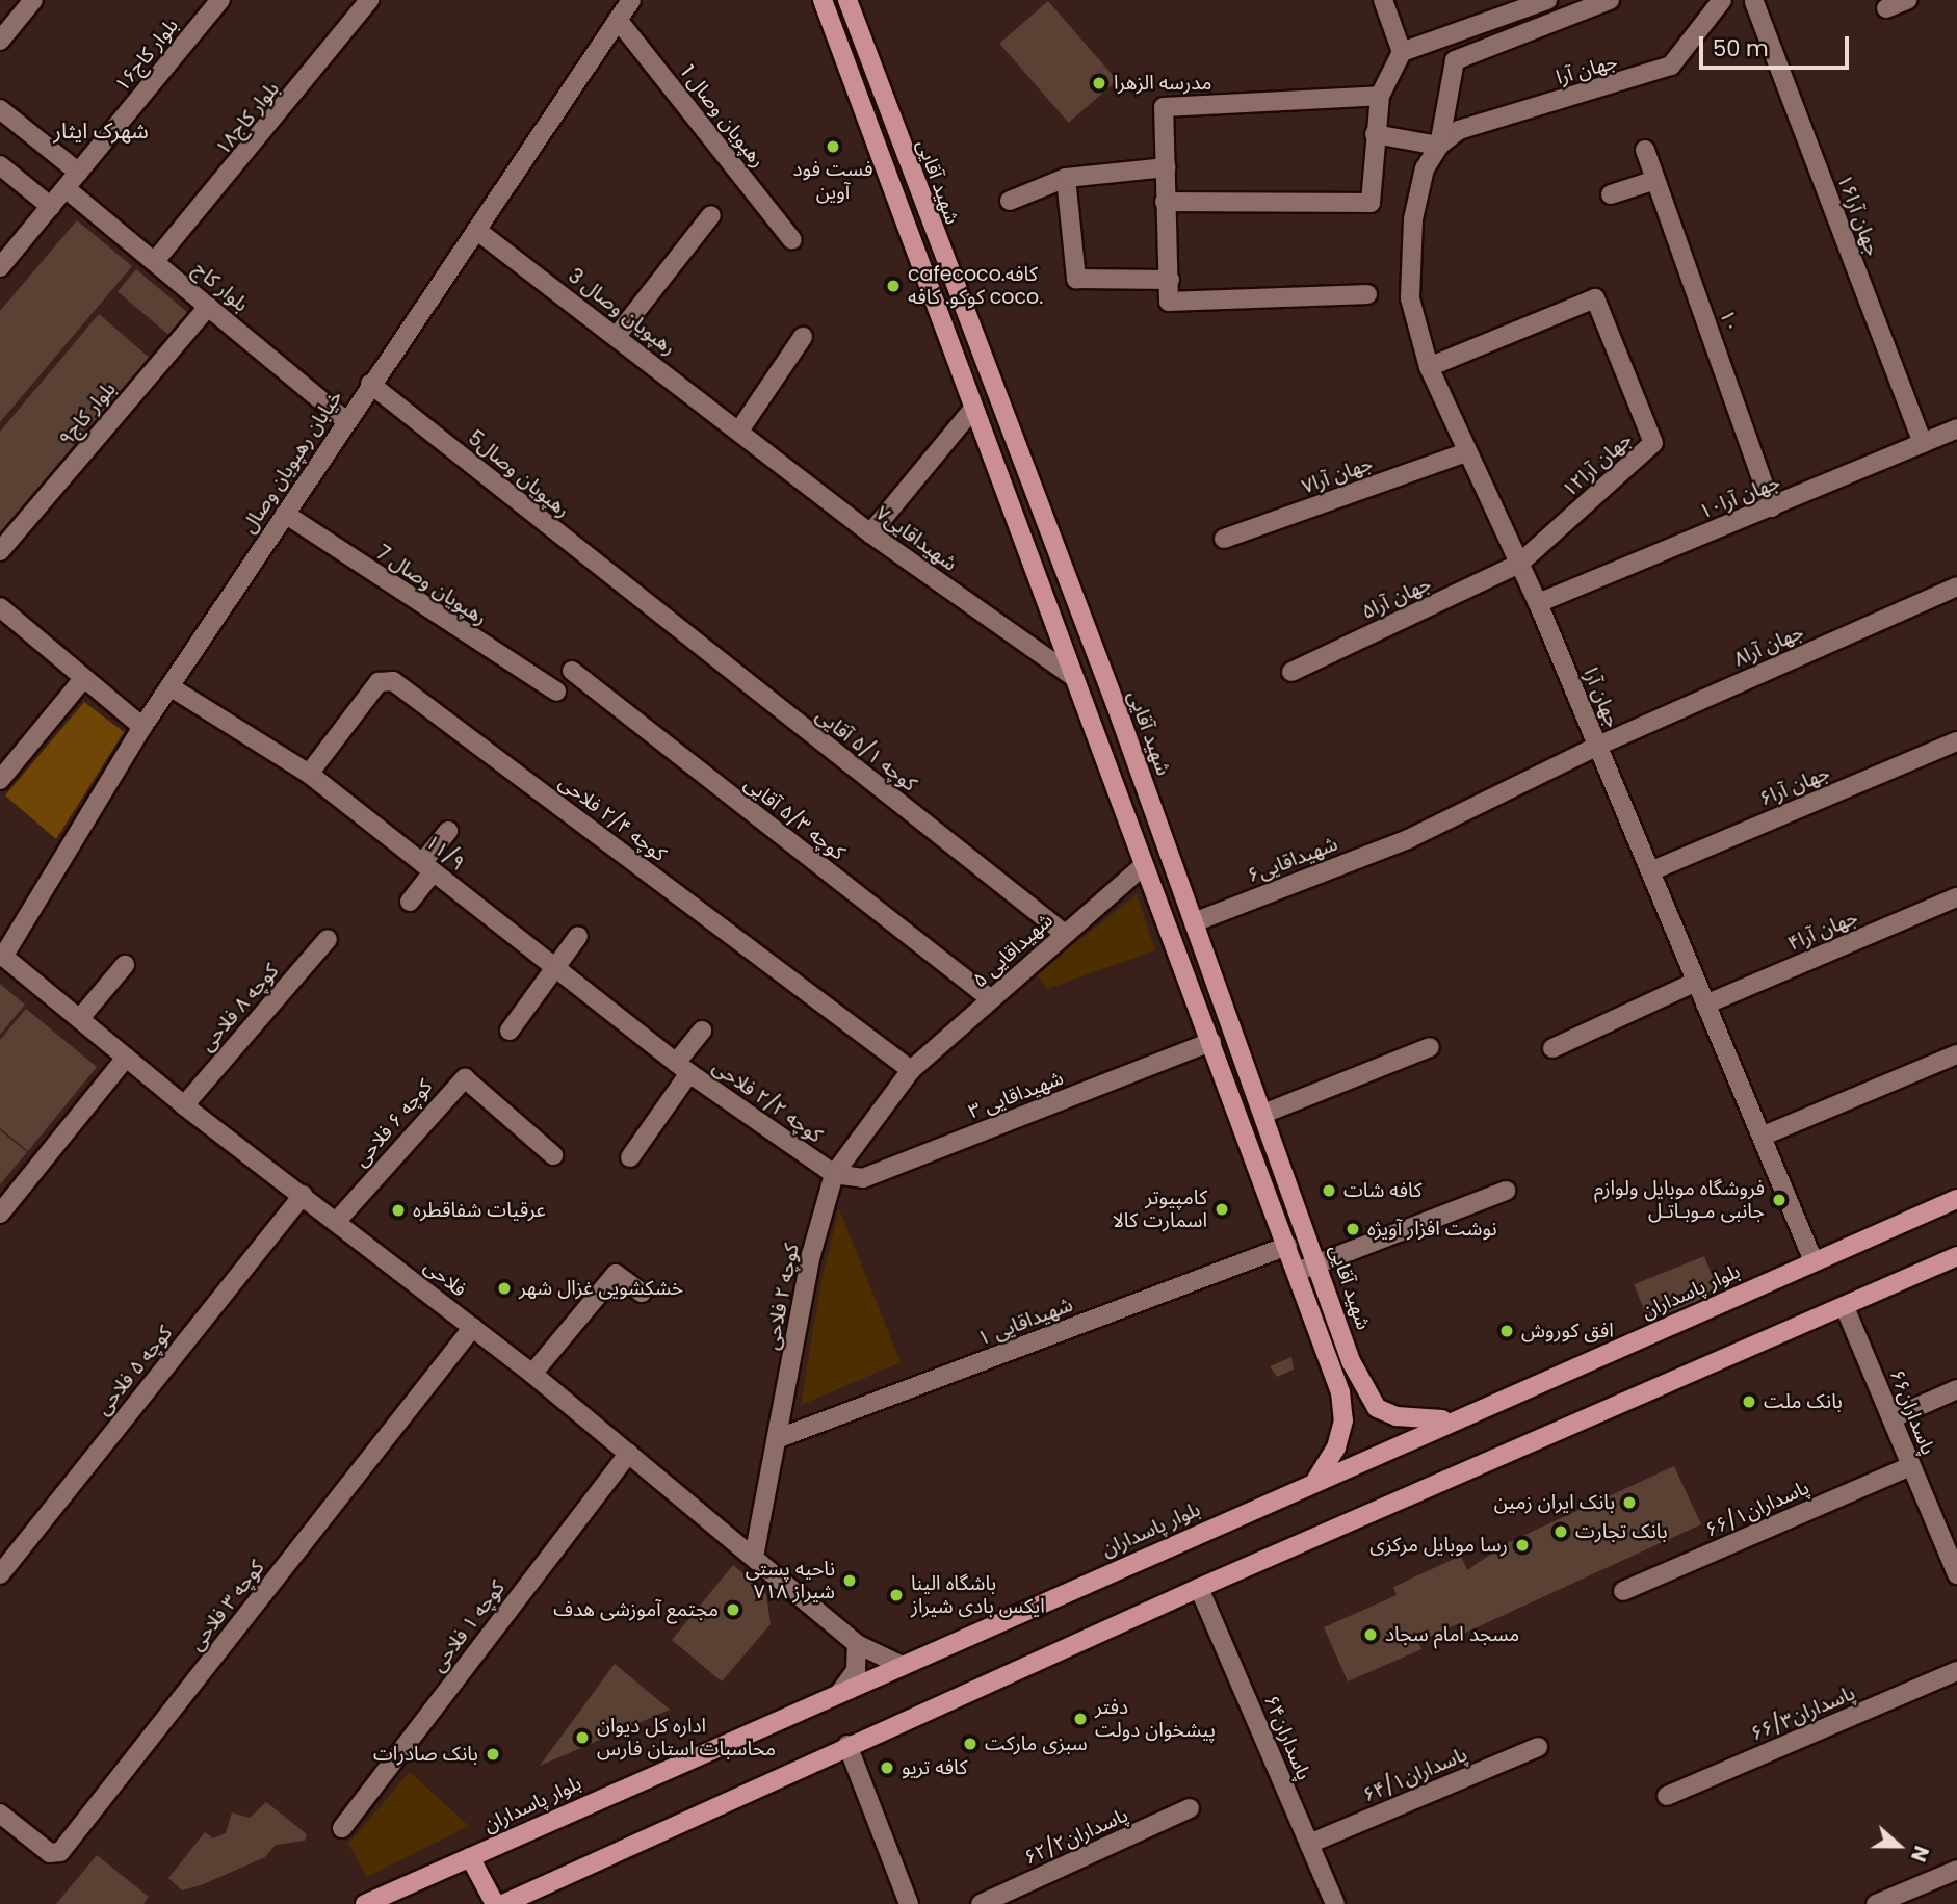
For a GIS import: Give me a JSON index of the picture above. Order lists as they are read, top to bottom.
{
  "streets": {
    "main road": ["شهید آقایی", "بلوار پاسداران"],
    "street": [
      "بلوار کاج۱۶",
      "جهان آرا",
      "1 رهپویان وصال",
      "بلوار کاج۱۸",
      "جهان آرا۱۶",
      "بلوار کاج",
      "3 رهپویان وصال",
      "۱۰",
      "بلوار کاج۹",
      "خیابان رهپویان وصال",
      "جهان آرا۱۲",
      "رهپویان وصال5",
      "جهان آرا۷",
      "جهان آرا۱۰",
      "شهیداقایی۷",
      "7 رهپویان وصال",
      "جهان آرا۵",
      "جهان آرا۸",
      "کوچه ۵/۱ آقایی",
      "جهان آرا۶",
      "کوچه ۲/۴ فلاحی",
      "کوچه ۵/۳ آقایی",
      "۱۱/۹",
      "شهیداقایی۶",
      "جهان آرا۴",
      "۵ شهیداقایی",
      "کوچه ۸ فلاحی",
      "۳ شهیداقایی",
      "کوچه ۲/۲ فلاحی",
      "کوچه ۶ فلاحی",
      "فلاحی",
      "کوچه ۲ فلاحی",
      "۱ شهیداقایی",
      "کوچه ۵ فلاحی",
      "پاسداران۶۶",
      "پاسداران۶۶/۱",
      "کوچه ۳ فلاحی",
      "کوچه ۱ فلاحی",
      "پاسداران۶۶/۳",
      "پاسداران۶۴",
      "پاسداران۶۴/۱",
      "پاسداران۶۲/۲"
    ]
  },
  "crossings": [
    ["بلوار کاج۱۶", "بلوار کاج"],
    ["جهان آرا", "جهان آرا۱۲"],
    ["جهان آرا", "جهان آرا۷"],
    ["جهان آرا", "جهان آرا۱۰"],
    ["جهان آرا", "جهان آرا۵"],
    ["جهان آرا", "جهان آرا۸"],
    ["جهان آرا", "جهان آرا۶"],
    ["جهان آرا", "جهان آرا۴"],
    ["جهان آرا", "بلوار پاسداران"],
    ["1 رهپویان وصال", "خیابان رهپویان وصال"],
    ["بلوار کاج۱۸", "بلوار کاج"],
    ["شهید آقایی", "شهیداقایی۶"],
    ["جهان آرا۱۶", "جهان آرا۱۰"],
    ["بلوار کاج", "بلوار کاج۹"],
    ["بلوار کاج", "خیابان رهپویان وصال"],
    ["3 رهپویان وصال", "خیابان رهپویان وصال"],
    ["3 رهپویان وصال", "شهیداقایی۷"],
    ["۱۰", "جهان آرا۱۰"],
    ["خیابان رهپویان وصال", "رهپویان وصال5"],
    ["خیابان رهپویان وصال", "7 رهپویان وصال"],
    ["خیابان رهپویان وصال", "۱۱/۹"],
    ["خیابان رهپویان وصال", "فلاحی"],
    ["جهان آرا۱۲", "جهان آرا۵"],
    ["رهپویان وصال5", "کوچه ۵/۱ آقایی"],
    ["جهان آرا۸", "شهیداقایی۶"],
    ["کوچه ۵/۱ آقایی", "۵ شهیداقایی"],
    ["کوچه ۲/۴ فلاحی", "۱۱/۹"],
    ["کوچه ۲/۴ فلاحی", "۵ شهیداقایی"],
    ["کوچه ۲/۴ فلاحی", "کوچه ۲ فلاحی"],
    ["کوچه ۵/۳ آقایی", "۵ شهیداقایی"],
    ["۱۱/۹", "کوچه ۲/۲ فلاحی"],
    ["۵ شهیداقایی", "کوچه ۲ فلاحی"],
    ["کوچه ۸ فلاحی", "فلاحی"],
    ["۳ شهیداقایی", "کوچه ۲/۲ فلاحی"],
    ["۳ شهیداقایی", "کوچه ۲ فلاحی"],
    ["کوچه ۲/۲ فلاحی", "کوچه ۲ فلاحی"],
    ["کوچه ۶ فلاحی", "فلاحی"],
    ["فلاحی", "بلوار پاسداران"],
    ["فلاحی", "کوچه ۲ فلاحی"],
    ["فلاحی", "کوچه ۵ فلاحی"],
    ["فلاحی", "کوچه ۳ فلاحی"],
    ["فلاحی", "کوچه ۱ فلاحی"],
    ["کوچه ۲ فلاحی", "۱ شهیداقایی"],
    ["پاسداران۶۶", "پاسداران۶۶/۱"],
    ["پاسداران۶۴", "پاسداران۶۴/۱"]
  ],
  "districts": ["شهرک ایثار"],
  "places": [
    "مدرسه الزهرا",
    "فست فود آوین",
    "cafecoco.کافه کوکو. کافه coco.",
    "کافه شات",
    "فروشگاه موبایل ولوازم جانبی مـوبـاتـل",
    "کامپیوتر اسمارت کالا",
    "عرقیات شفاقطره",
    "نوشت افزار آویژه",
    "خشکشویی غزال شهر",
    "افق کوروش",
    "بانک ملت",
    "بانک ایران زمین",
    "بانک تجارت",
    "رسا موبایل مرکزی",
    "ناحیه پستی ۷۱۸ شیراز",
    "باشگاه الینا ایکس بادی شیراز",
    "مجتمع آموزشی هدف",
    "مسجد امام سجاد",
    "دفتر پیشخوان دولت",
    "اداره کل دیوان محاسبات استان فارس",
    "سبزی مارکت",
    "بانک صادرات",
    "کافه تریو"
  ],
  "scale_bar": "50 m",
  "north": "right"
}
